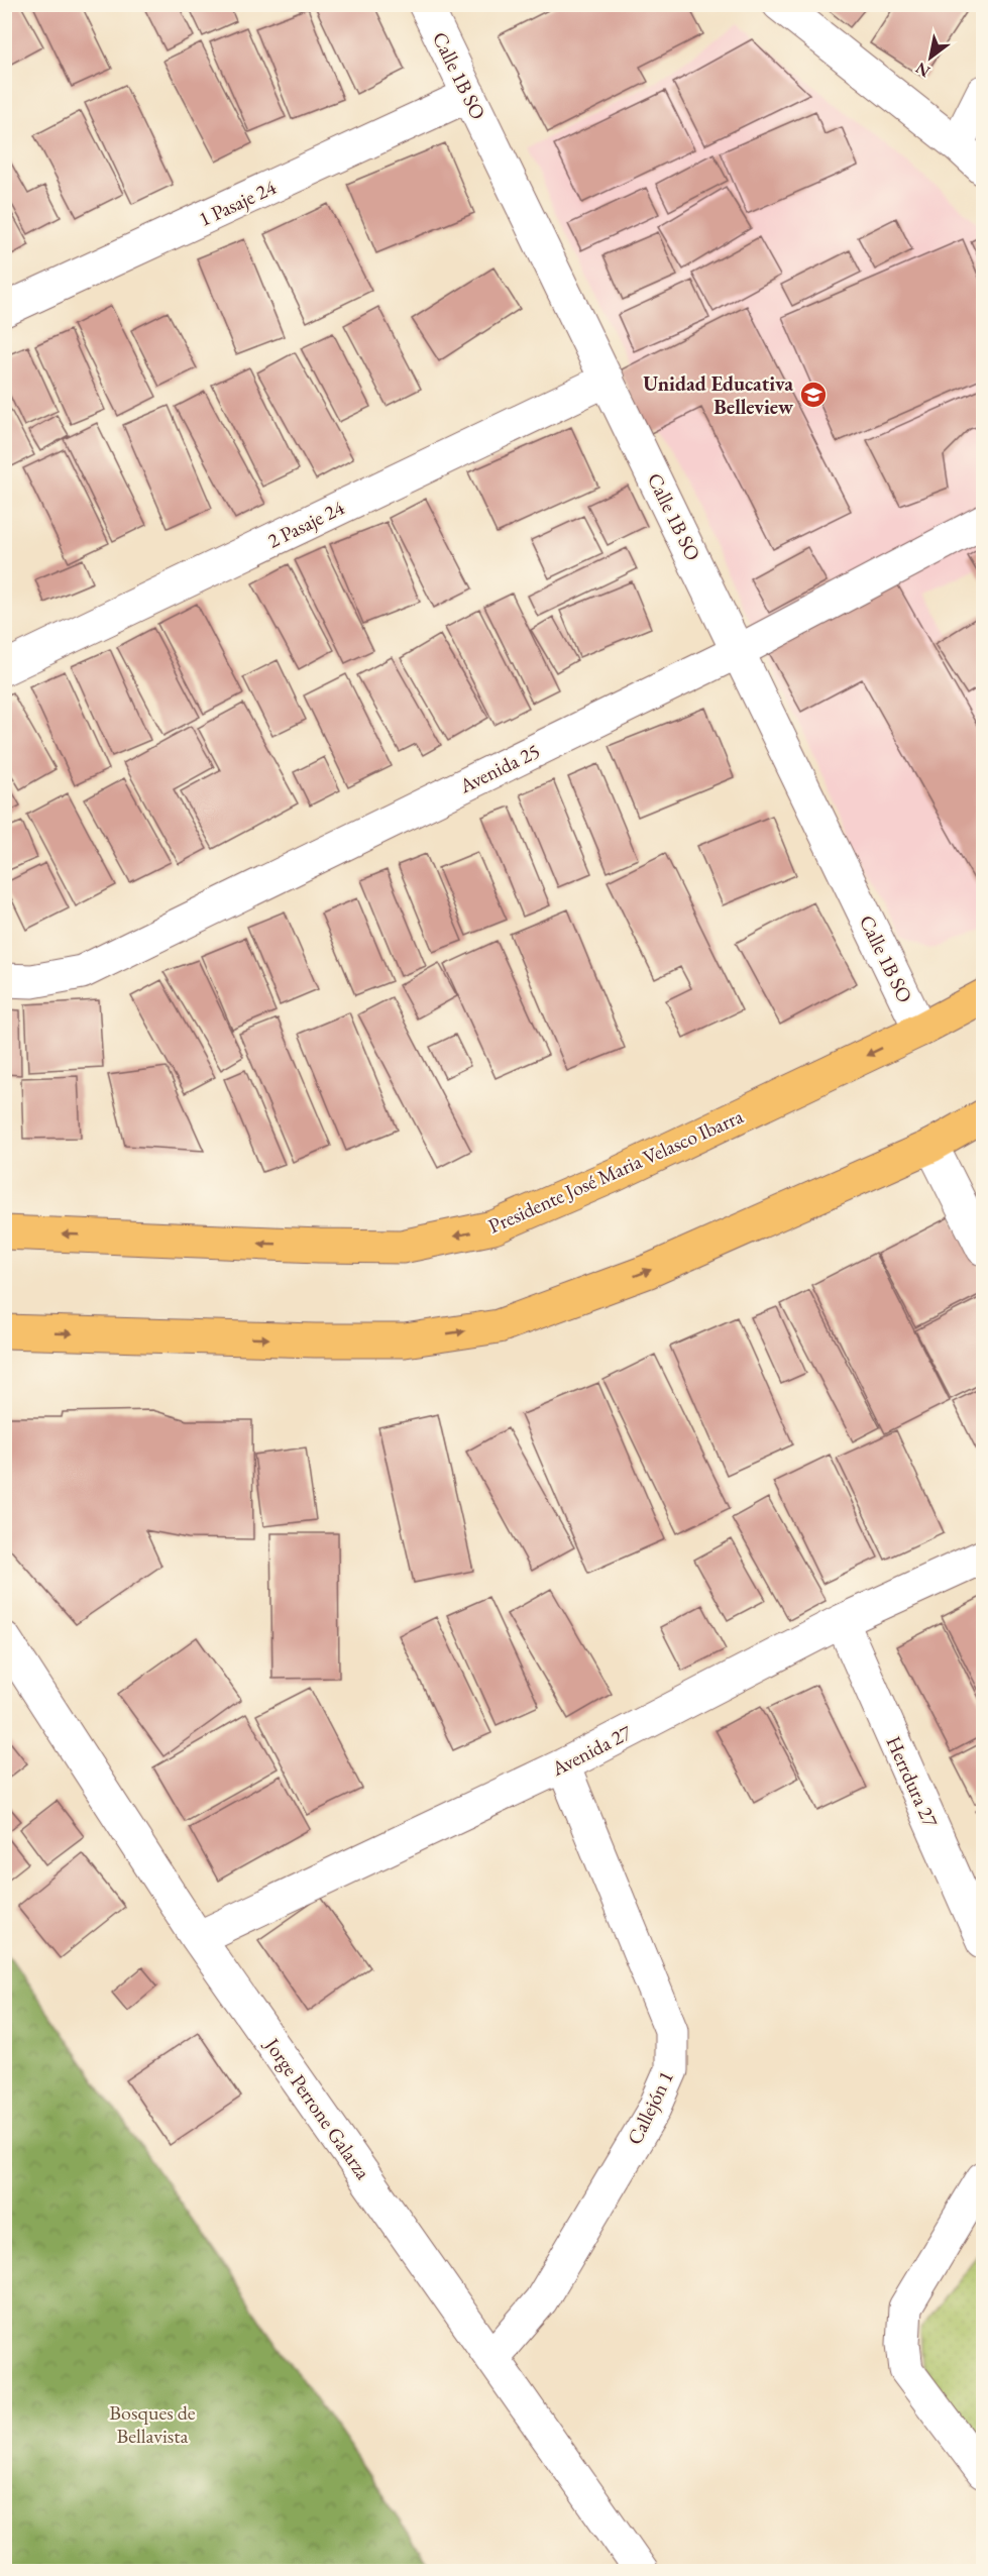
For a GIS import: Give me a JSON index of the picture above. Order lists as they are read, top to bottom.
{
  "streets": {
    "main road": ["Presidente José Maria Velasco Ibarra"],
    "street": [
      "Calle 1B SO",
      "1 Pasaje 24",
      "2 Pasaje 24",
      "Avenida 25",
      "Avenida 27",
      "Herrdura 27",
      "Callejón 1",
      "Jorge Perrone Galarza"
    ]
  },
  "crossings": [
    ["Calle 1B SO", "1 Pasaje 24"],
    ["Calle 1B SO", "2 Pasaje 24"],
    ["Calle 1B SO", "Avenida 25"],
    ["Calle 1B SO", "Presidente José Maria Velasco Ibarra"],
    ["Avenida 27", "Herrdura 27"],
    ["Avenida 27", "Callejón 1"],
    ["Avenida 27", "Jorge Perrone Galarza"],
    ["Callejón 1", "Jorge Perrone Galarza"]
  ],
  "parks": ["Bosques de Bellavista"],
  "places": {
    "school or university": ["Unidad Educativa Belleview"]
  },
  "north": "bottom left"
}
